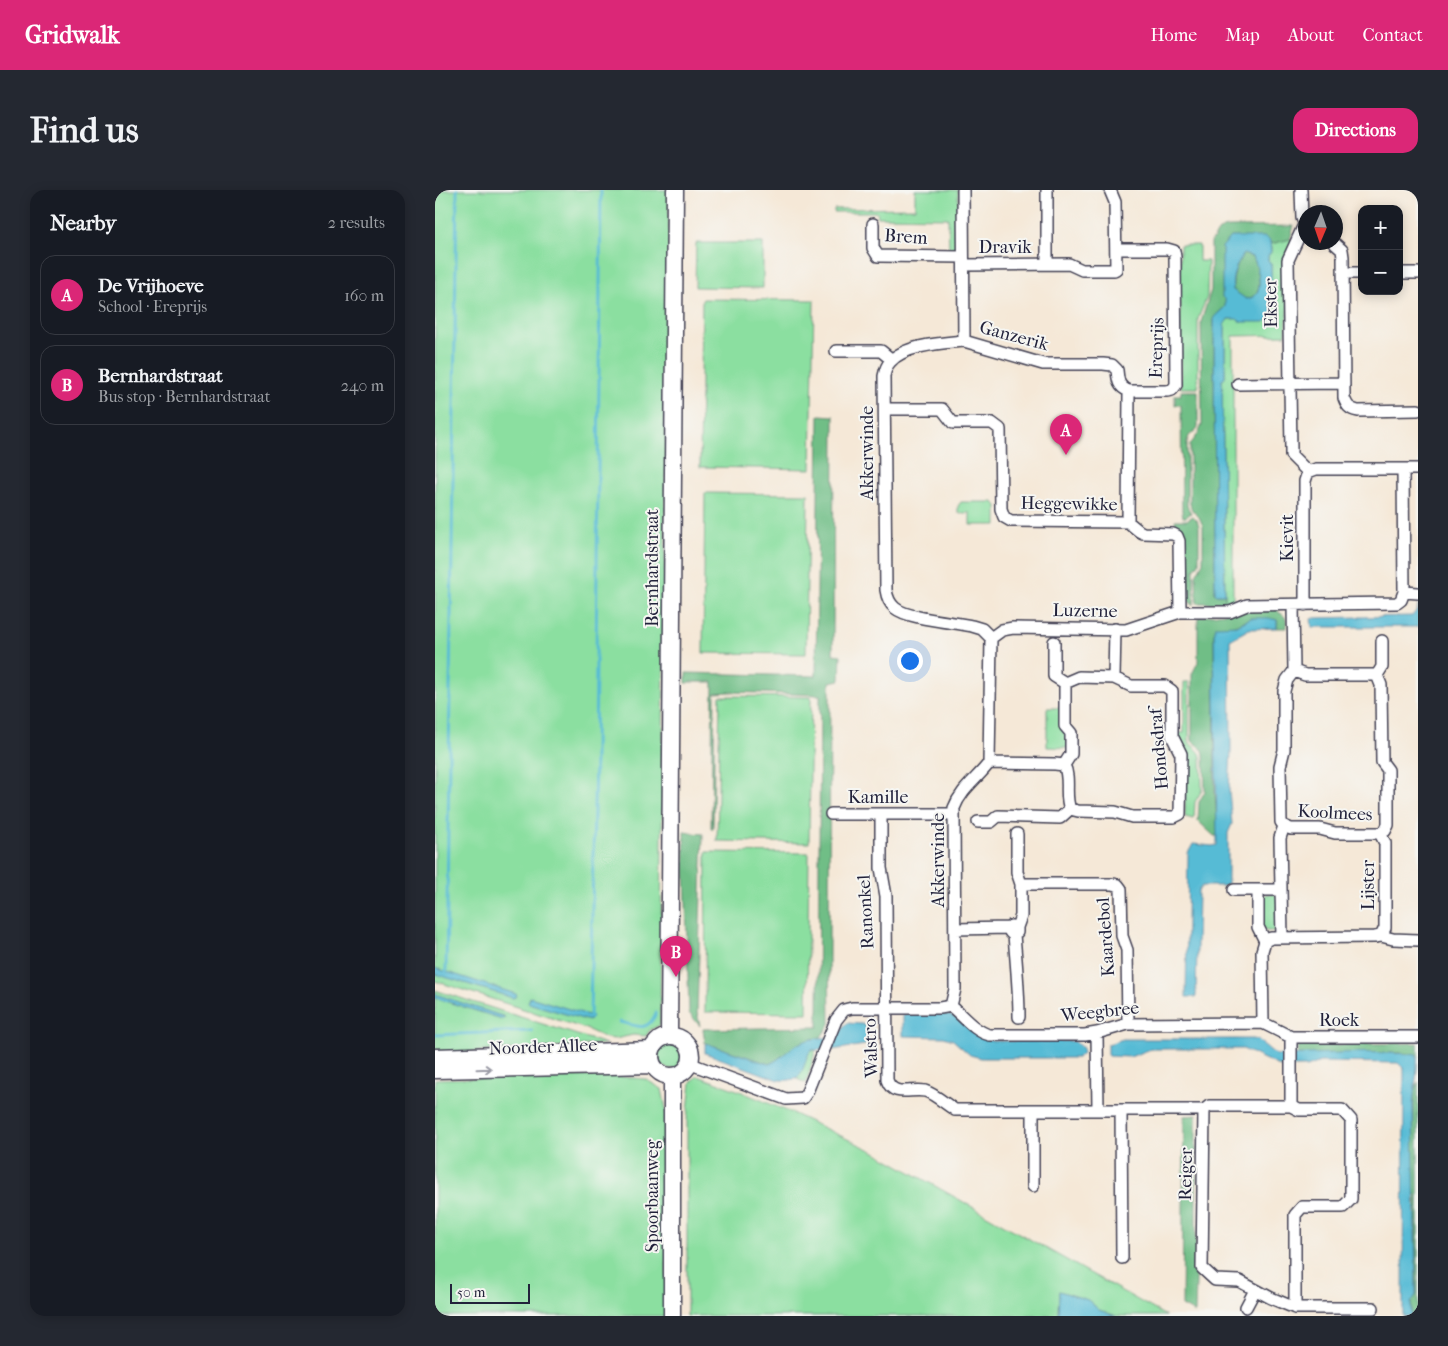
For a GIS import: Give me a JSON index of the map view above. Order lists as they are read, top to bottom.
{
  "streets": {
    "street": [
      "Brem",
      "Dravik",
      "Ekster",
      "Ganzerik",
      "Ereprijs",
      "Akkerwinde",
      "Heggewikke",
      "Kievit",
      "Bernhardstraat",
      "Luzerne",
      "Hondsdraf",
      "Kamille",
      "Koolmees",
      "Lijster",
      "Ranonkel",
      "Kaardebol",
      "Weegbree",
      "Roek",
      "Noorder Allee",
      "Walstro",
      "Reiger",
      "Spoorbaanweg"
    ]
  },
  "crossings": [
    ["Brem", "Dravik"],
    ["Dravik", "Ereprijs"],
    ["Ganzerik", "Ereprijs"],
    ["Ereprijs", "Heggewikke"],
    ["Akkerwinde", "Heggewikke"],
    ["Akkerwinde", "Luzerne"],
    ["Akkerwinde", "Kamille"],
    ["Akkerwinde", "Weegbree"],
    ["Heggewikke", "Luzerne"],
    ["Bernhardstraat", "Noorder Allee"],
    ["Bernhardstraat", "Spoorbaanweg"],
    ["Kamille", "Ranonkel"],
    ["Koolmees", "Lijster"],
    ["Ranonkel", "Walstro"],
    ["Kaardebol", "Weegbree"],
    ["Weegbree", "Roek"],
    ["Noorder Allee", "Spoorbaanweg"],
    ["Walstro", "Reiger"]
  ],
  "scale_bar": "50 m",
  "north": "bottom",
  "page": {
    "header": "Gridwalk",
    "nav": [
      "Home",
      "Map",
      "About",
      "Contact"
    ],
    "buttons": "Directions",
    "title": "Find us",
    "heading": ["Nearby", "2 results"],
    "map_buttons": ["+", "−"],
    "list": [
      {
        "mark": "A",
        "name": "De Vrijhoeve",
        "note": "School · Ereprijs",
        "value": "160 m"
      },
      {
        "mark": "B",
        "name": "Bernhardstraat",
        "note": "Bus stop · Bernhardstraat",
        "value": "240 m"
      }
    ],
    "pins": ["A", "B"],
    "scale": "50 m"
  }
}
